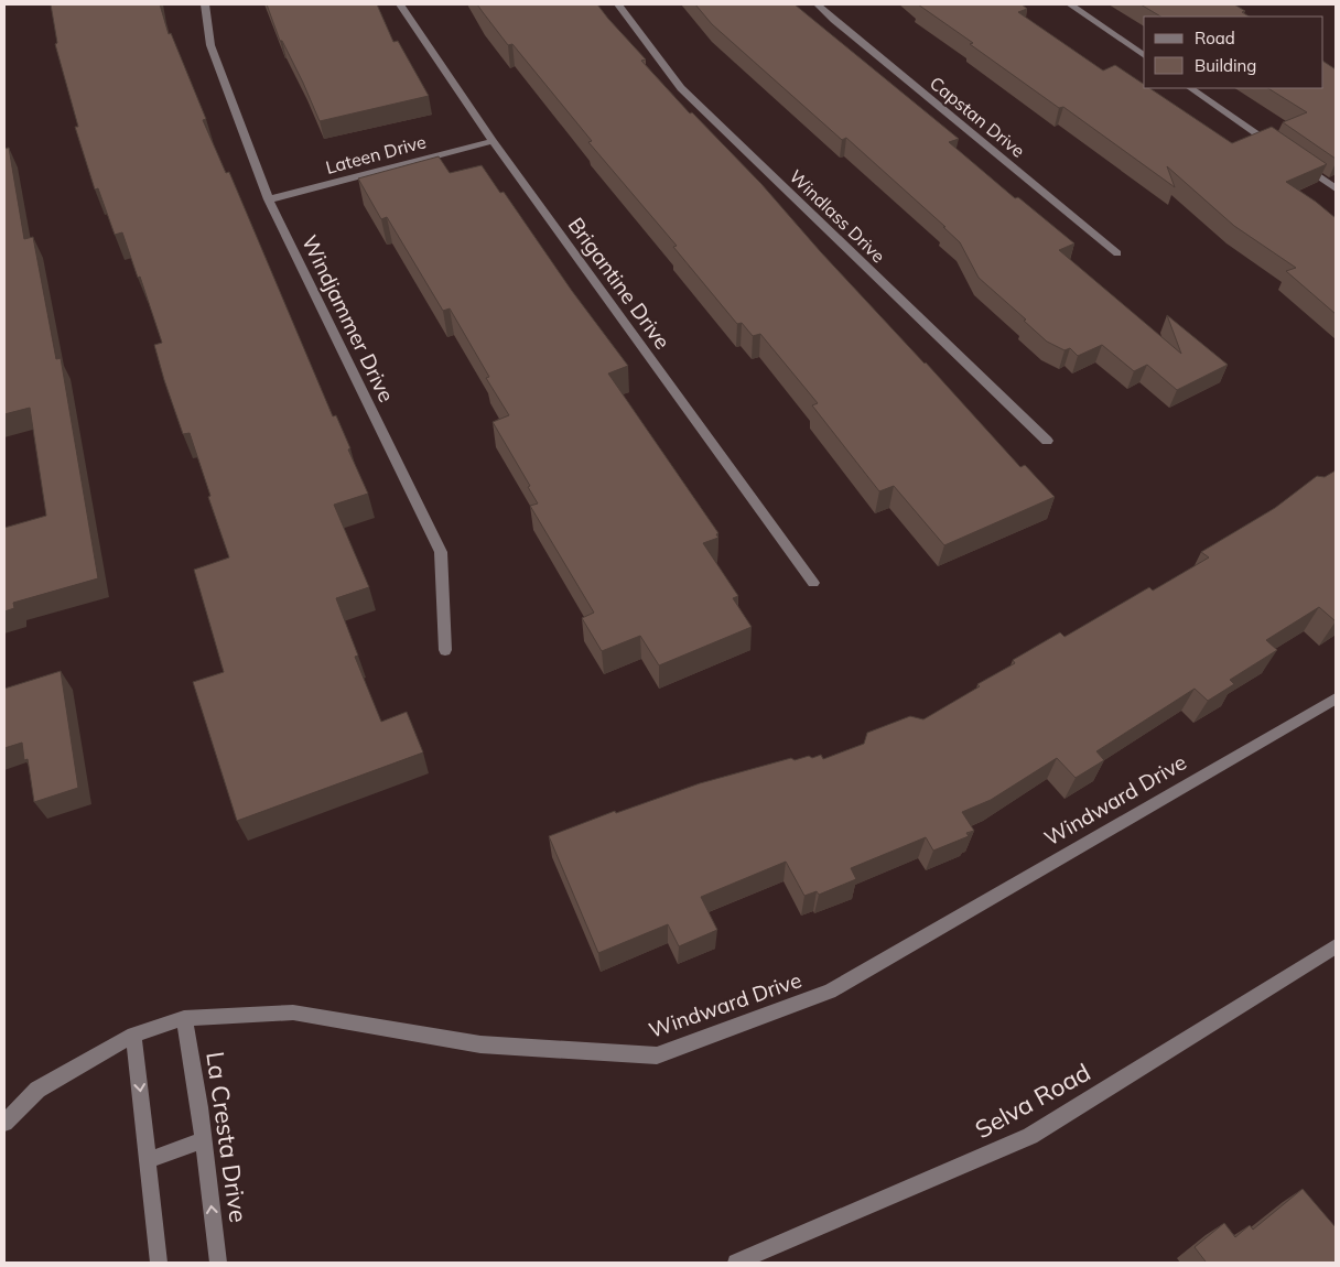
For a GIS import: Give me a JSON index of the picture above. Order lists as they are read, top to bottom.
{
  "streets": {
    "street": [
      "Capstan Drive",
      "Lateen Drive",
      "Windlass Drive",
      "Brigantine Drive",
      "Windjammer Drive",
      "Windward Drive",
      "Selva Road",
      "La Cresta Drive"
    ]
  },
  "crossings": [
    ["Lateen Drive", "Brigantine Drive"],
    ["Lateen Drive", "Windjammer Drive"],
    ["Windward Drive", "La Cresta Drive"]
  ],
  "legend": ["Road", "Building"]
}
